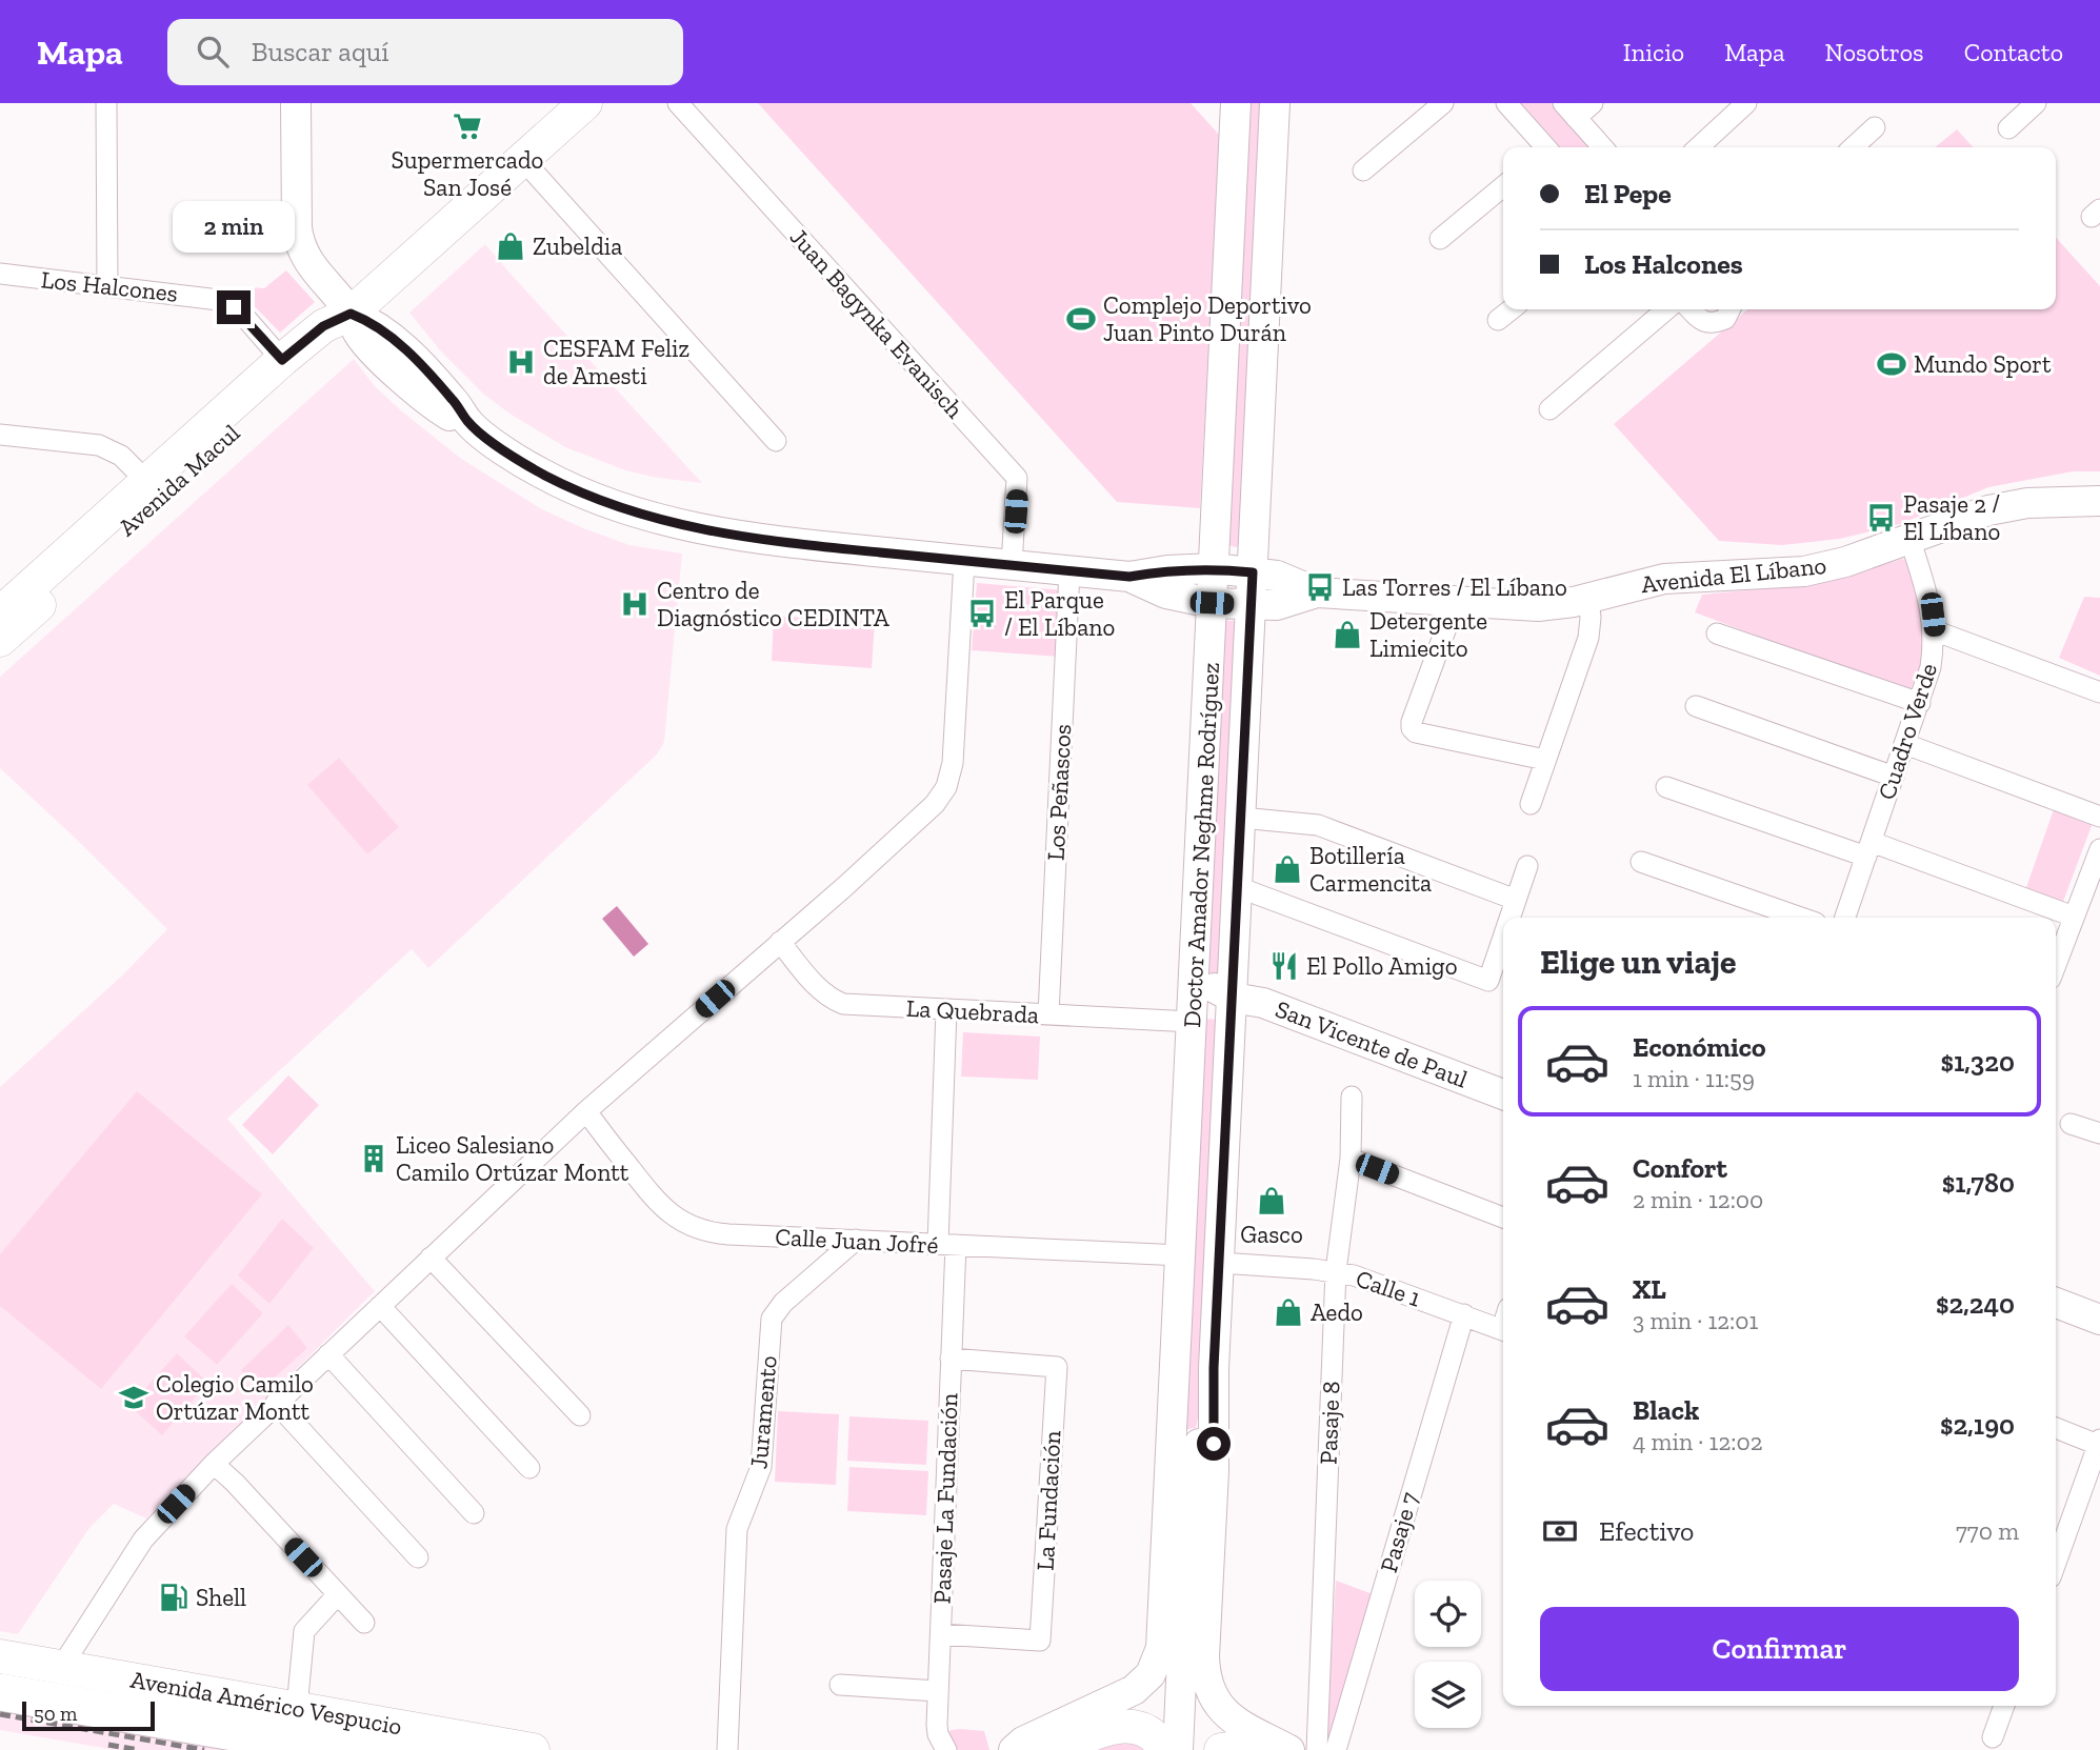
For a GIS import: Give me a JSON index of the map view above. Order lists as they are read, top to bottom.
{
  "streets": {
    "main road": [
      "Avenida Macul",
      "Avenida El Líbano",
      "Doctor Amador Neghme Rodríguez",
      "San Vicente de Paul",
      "Avenida Américo Vespucio"
    ],
    "street": [
      "Los Halcones",
      "Juan Bagynka Evanisch",
      "Cuadro Verde",
      "Los Peñascos",
      "La Quebrada",
      "Calle Juan Jofré",
      "Calle 1",
      "Juramento",
      "Pasaje 8",
      "Pasaje La Fundación",
      "La Fundación",
      "Pasaje 7"
    ]
  },
  "crossings": [
    ["Los Halcones", "Avenida Macul"],
    ["Juan Bagynka Evanisch", "Avenida El Líbano"],
    ["Avenida Macul", "Avenida El Líbano"],
    ["Avenida El Líbano", "Cuadro Verde"],
    ["Avenida El Líbano", "Los Peñascos"],
    ["Avenida El Líbano", "Doctor Amador Neghme Rodríguez"],
    ["Los Peñascos", "La Quebrada"],
    ["Doctor Amador Neghme Rodríguez", "La Quebrada"],
    ["Doctor Amador Neghme Rodríguez", "San Vicente de Paul"],
    ["Doctor Amador Neghme Rodríguez", "Calle Juan Jofré"],
    ["Doctor Amador Neghme Rodríguez", "Calle 1"],
    ["La Quebrada", "San Vicente de Paul"],
    ["Calle Juan Jofré", "Juramento"],
    ["Calle Juan Jofré", "Pasaje La Fundación"],
    ["Calle 1", "Pasaje 8"],
    ["Calle 1", "Pasaje 7"],
    ["Pasaje La Fundación", "La Fundación"]
  ],
  "places": {
    "supermarket": ["Supermercado San José"],
    "shop": [
      "Zubeldia",
      "Detergente Limiecito",
      "Botillería Carmencita",
      "Gasco",
      "Aedo"
    ],
    "sports": ["Complejo Deportivo Juan Pinto Durán", "Mundo Sport"],
    "hospital": ["CESFAM Feliz de Amesti", "Centro de Diagnóstico CEDINTA"],
    "bus stop": ["Pasaje 2 / El Líbano", "Las Torres / El Líbano", "El Parque / El Líbano"],
    "restaurant": ["El Pollo Amigo"],
    "building": ["Liceo Salesiano Camilo Ortúzar Montt"],
    "school or university": ["Colegio Camilo Ortúzar Montt"],
    "fuel station": ["Shell"]
  },
  "scale_bar": "50 m",
  "page": {
    "header": "Mapa",
    "search": "Buscar aquí",
    "nav": [
      "Inicio",
      "Mapa",
      "Nosotros",
      "Contacto"
    ],
    "banner": ["El Pepe", "Los Halcones"],
    "bubble": "2 min",
    "heading": "Elige un viaje",
    "list": [
      {
        "name": "Económico",
        "note": "1 min · 11:59",
        "value": "$1,320"
      },
      {
        "name": "Confort",
        "note": "2 min · 12:00",
        "value": "$1,780"
      },
      {
        "name": "XL",
        "note": "3 min · 12:01",
        "value": "$2,240"
      },
      {
        "name": "Black",
        "note": "4 min · 12:02",
        "value": "$2,190"
      }
    ],
    "pay": ["Efectivo", "770 m"],
    "buttons": "Confirmar",
    "scale": "50 m"
  }
}
